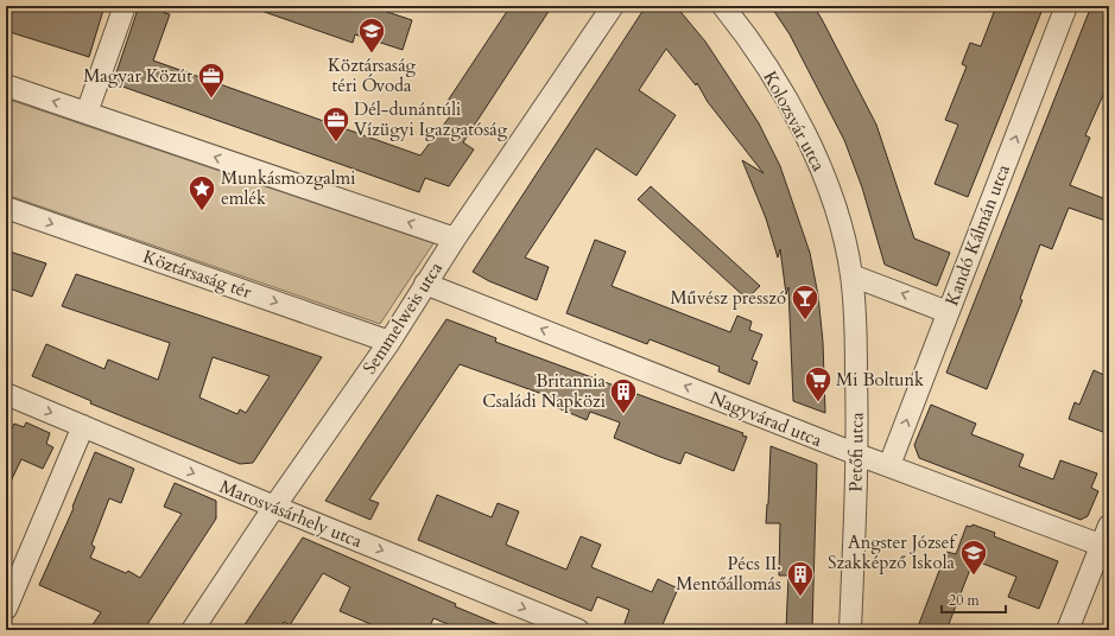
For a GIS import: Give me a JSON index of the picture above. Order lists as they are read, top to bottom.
{
  "streets": {
    "street": [
      "Kolozsvár utca",
      "Kandó Kálmán utca",
      "Köztársaság tér",
      "Semmelweis utca",
      "Nagyvárad utca",
      "Petőfi utca",
      "Marosvásárhely utca"
    ]
  },
  "crossings": [
    ["Kolozsvár utca", "Petőfi utca"],
    ["Kandó Kálmán utca", "Nagyvárad utca"],
    ["Köztársaság tér", "Semmelweis utca"],
    ["Semmelweis utca", "Nagyvárad utca"],
    ["Semmelweis utca", "Marosvásárhely utca"],
    ["Nagyvárad utca", "Petőfi utca"]
  ],
  "one_way": ["Kandó Kálmán utca", "Nagyvárad utca", "Marosvásárhely utca"],
  "places": {
    "school or university": ["Köztársaság téri Óvoda", "Angster József Szakképző Iskola"],
    "office": ["Magyar Közút", "Dél-dunántúli Vízügyi Igazgatóság"],
    "place": ["Munkásmozgalmi emlék"],
    "bar": ["Művész presszó"],
    "supermarket": ["Mi Boltunk"],
    "building": ["Britannia Családi Napközi", "Pécs II. Mentőállomás"]
  },
  "scale_bar": "20 m"
}
